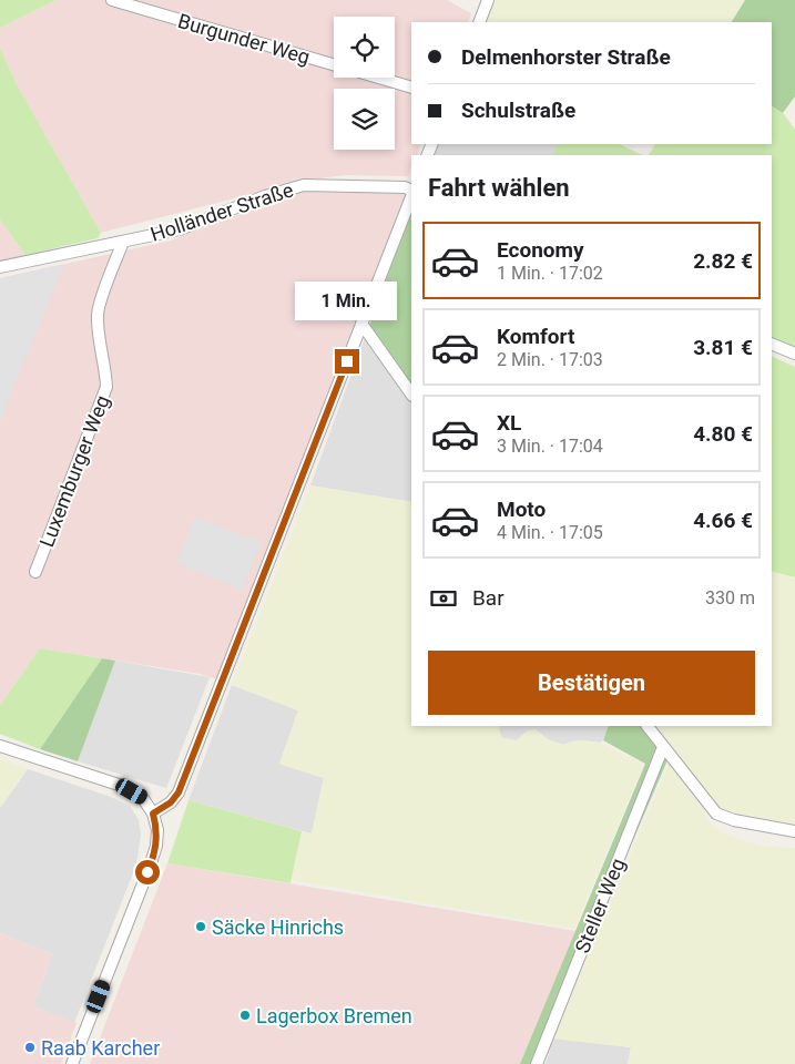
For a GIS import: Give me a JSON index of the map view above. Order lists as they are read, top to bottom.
{
  "streets": {
    "street": [
      "Burgunder Weg",
      "Holländer Straße",
      "Luxemburger Weg",
      "Steller Weg"
    ]
  },
  "crossings": [
    ["Holländer Straße", "Luxemburger Weg"]
  ],
  "places": ["Säcke Hinrichs", "Lagerbox Bremen", "Raab Karcher"],
  "page": {
    "banner": ["Delmenhorster Straße", "Schulstraße"],
    "heading": "Fahrt wählen",
    "list": [
      {
        "name": "Economy",
        "note": "1 Min. · 17:02",
        "value": "2.82 €"
      },
      {
        "name": "Komfort",
        "note": "2 Min. · 17:03",
        "value": "3.81 €"
      },
      {
        "name": "XL",
        "note": "3 Min. · 17:04",
        "value": "4.80 €"
      },
      {
        "name": "Moto",
        "note": "4 Min. · 17:05",
        "value": "4.66 €"
      }
    ],
    "bubble": "1 Min.",
    "pay": ["Bar", "330 m"],
    "buttons": "Bestätigen"
  }
}
